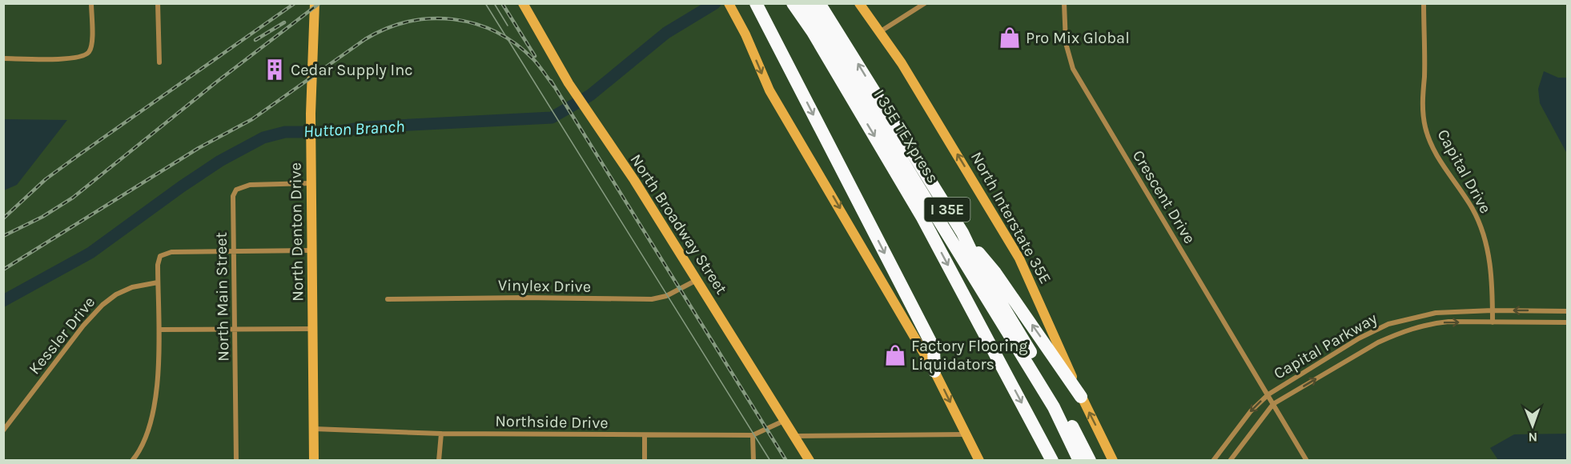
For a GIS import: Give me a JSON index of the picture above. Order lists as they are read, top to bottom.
{
  "streets": {
    "highway": ["I 35E TEXpress", "I 35E"],
    "main road": ["North Interstate 35E", "North Broadway Street", "North Denton Drive"],
    "street": [
      "Capital Drive",
      "Crescent Drive",
      "Vinylex Drive",
      "North Main Street",
      "Kessler Drive",
      "Capital Parkway",
      "Northside Drive"
    ]
  },
  "crossings": [
    ["I 35E TEXpress", "I 35E"],
    ["Capital Drive", "Capital Parkway"],
    ["Crescent Drive", "Capital Parkway"],
    ["North Broadway Street", "Vinylex Drive"],
    ["North Broadway Street", "Northside Drive"],
    ["North Denton Drive", "North Main Street"],
    ["North Denton Drive", "Northside Drive"]
  ],
  "one_way": ["North Interstate 35E"],
  "water": ["Hutton Branch"],
  "places": {
    "shop": ["Pro Mix Global", "Factory Flooring Liquidators"],
    "building": ["Cedar Supply Inc"]
  },
  "north": "bottom"
}
